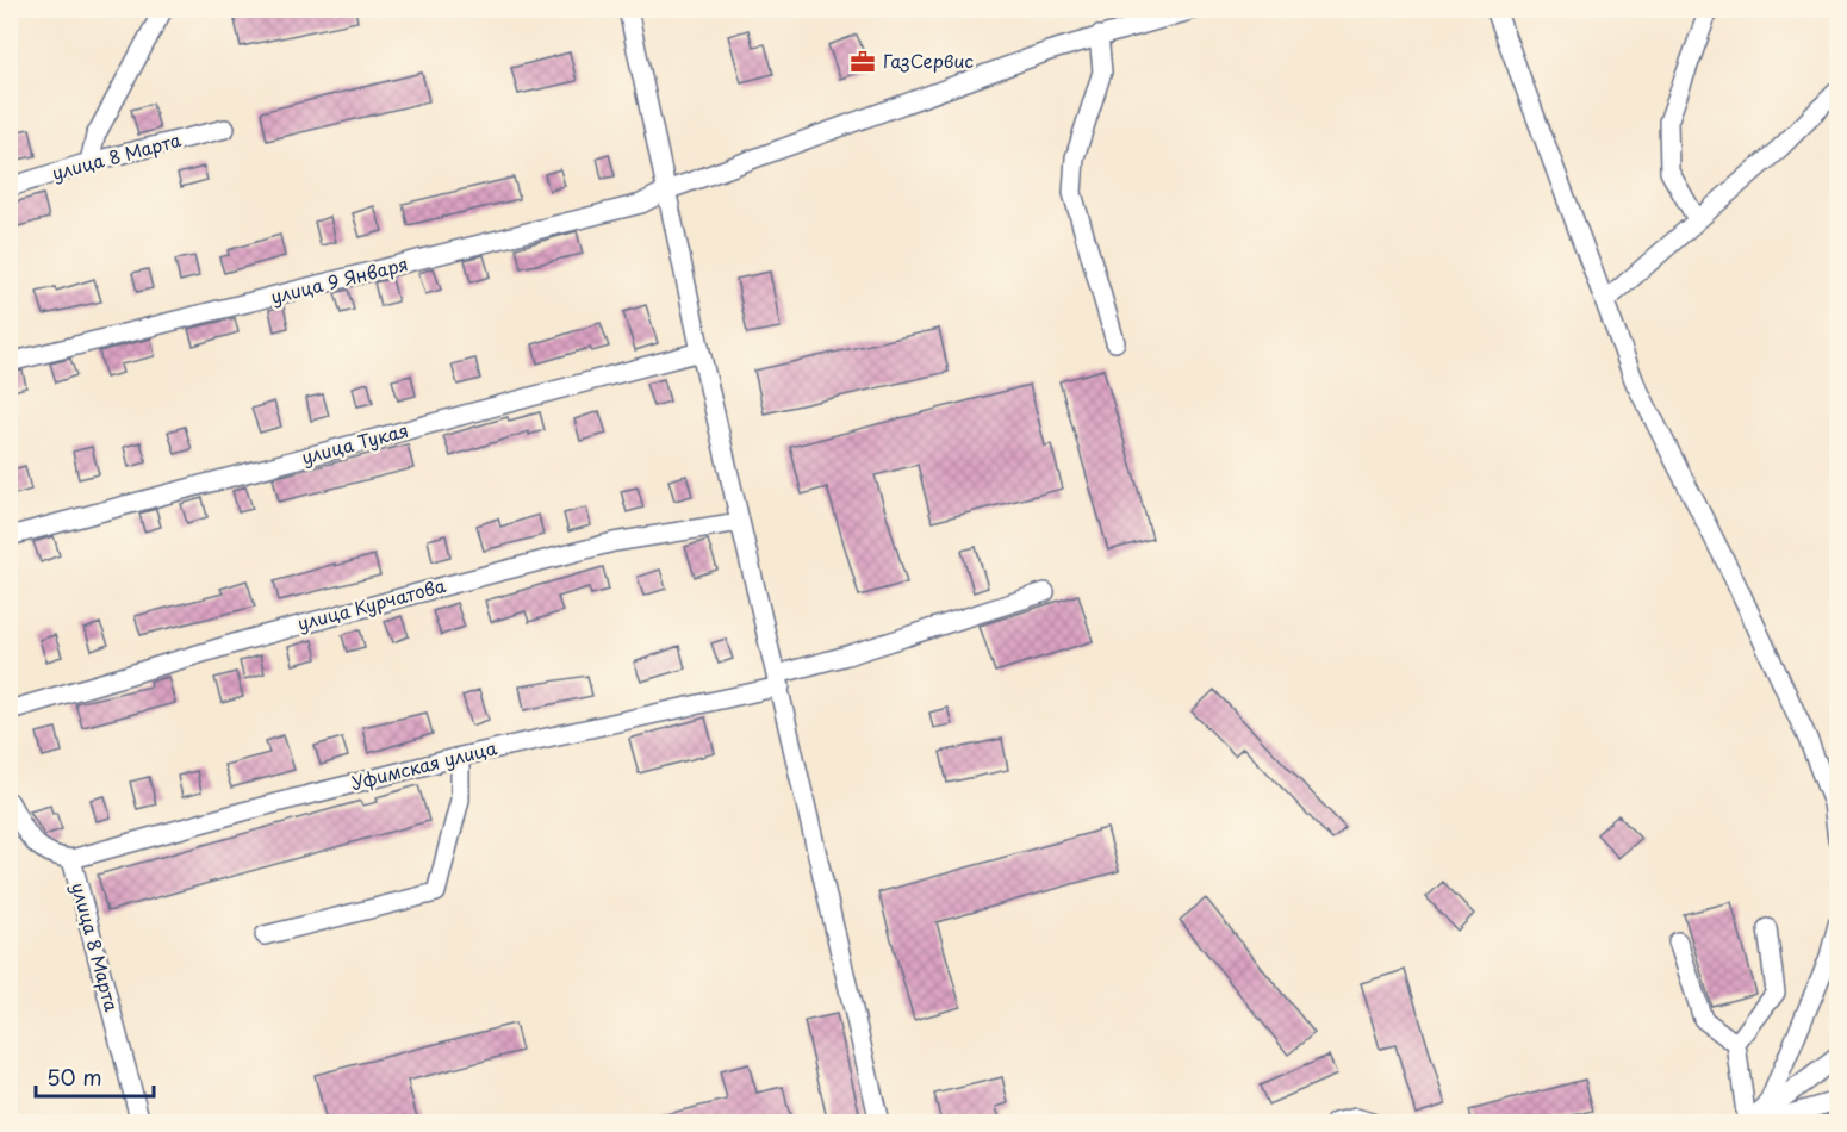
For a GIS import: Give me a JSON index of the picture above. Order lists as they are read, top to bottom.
{
  "streets": {
    "street": [
      "улица 8 Марта",
      "улица 9 Января",
      "улица Тукая",
      "улица Курчатова",
      "Уфимская улица"
    ]
  },
  "crossings": [
    ["улица 8 Марта", "Уфимская улица"]
  ],
  "places": {
    "office": ["ГазСервис"]
  },
  "scale_bar": "50 m"
}
